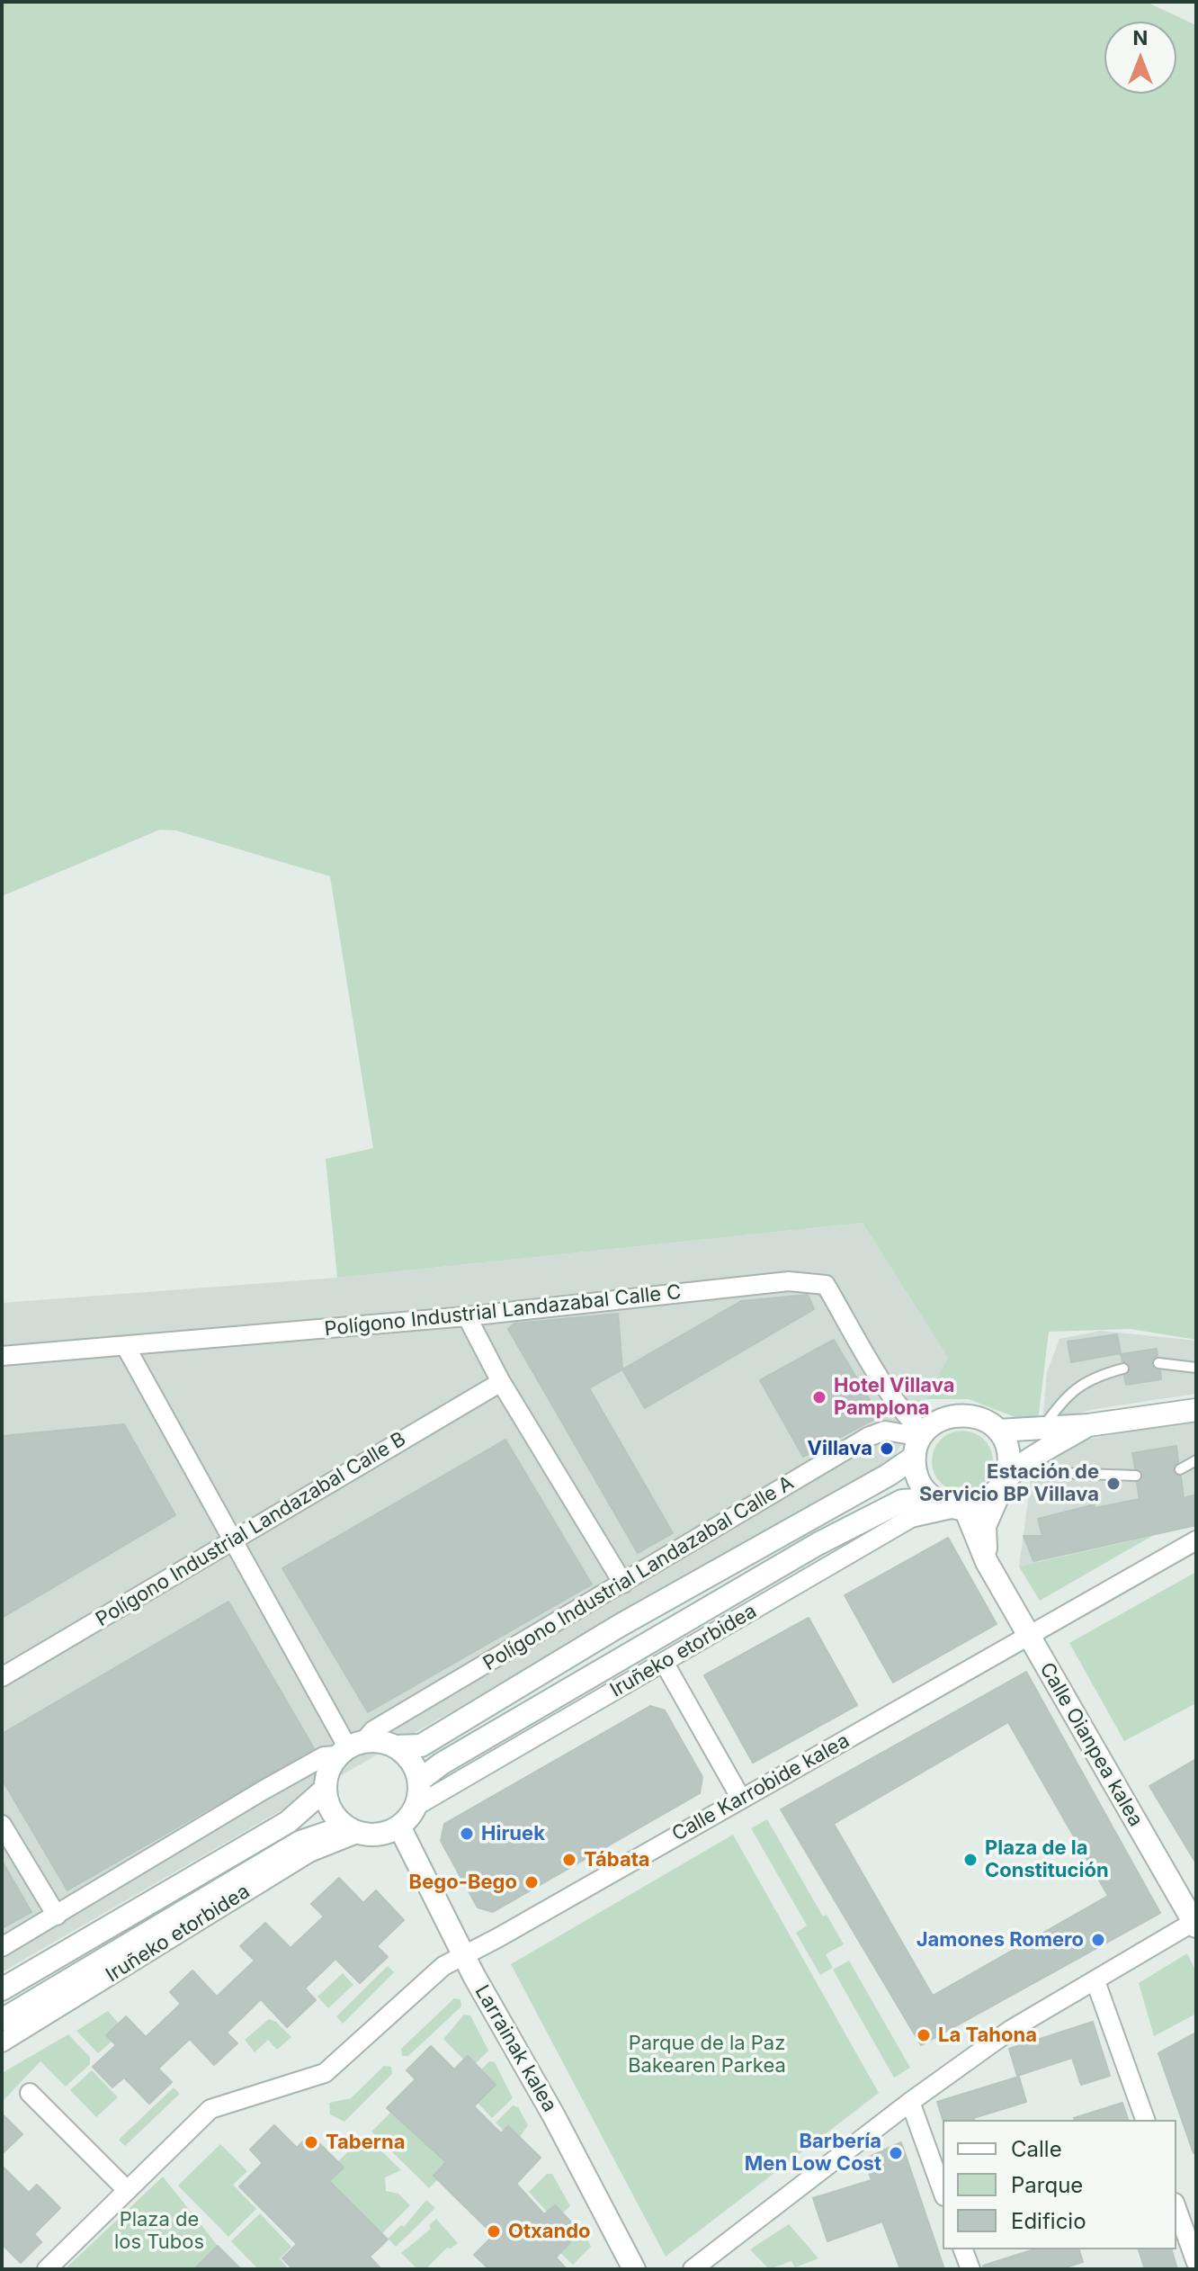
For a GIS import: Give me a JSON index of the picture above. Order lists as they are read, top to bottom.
{
  "streets": {
    "main road": ["Iruñeko etorbidea", "Calle Oianpea kalea", "Larrainak kalea"],
    "street": [
      "Polígono Industrial Landazabal Calle C",
      "Polígono Industrial Landazabal Calle B",
      "Polígono Industrial Landazabal Calle A",
      "Calle Karrobide kalea"
    ]
  },
  "crossings": [
    ["Polígono Industrial Landazabal Calle C", "Polígono Industrial Landazabal Calle A"],
    ["Polígono Industrial Landazabal Calle C", "Iruñeko etorbidea"],
    ["Polígono Industrial Landazabal Calle C", "Calle Oianpea kalea"],
    ["Polígono Industrial Landazabal Calle A", "Iruñeko etorbidea"],
    ["Polígono Industrial Landazabal Calle A", "Calle Oianpea kalea"],
    ["Polígono Industrial Landazabal Calle A", "Larrainak kalea"],
    ["Iruñeko etorbidea", "Calle Oianpea kalea"],
    ["Iruñeko etorbidea", "Larrainak kalea"],
    ["Calle Oianpea kalea", "Calle Karrobide kalea"],
    ["Calle Karrobide kalea", "Larrainak kalea"]
  ],
  "parks": ["Parque de la Paz Bakearen Parkea", "Plaza de los Tubos"],
  "places": [
    "Hotel Villava Pamplona",
    "Villava",
    "Estación de Servicio BP Villava",
    "Hiruek",
    "Tábata",
    "Plaza de la Constitución",
    "Bego-Bego",
    "Jamones Romero",
    "La Tahona",
    "Taberna",
    "Barbería Men Low Cost",
    "Otxando"
  ],
  "legend": ["Calle", "Parque", "Edificio"],
  "north": "top"
}
